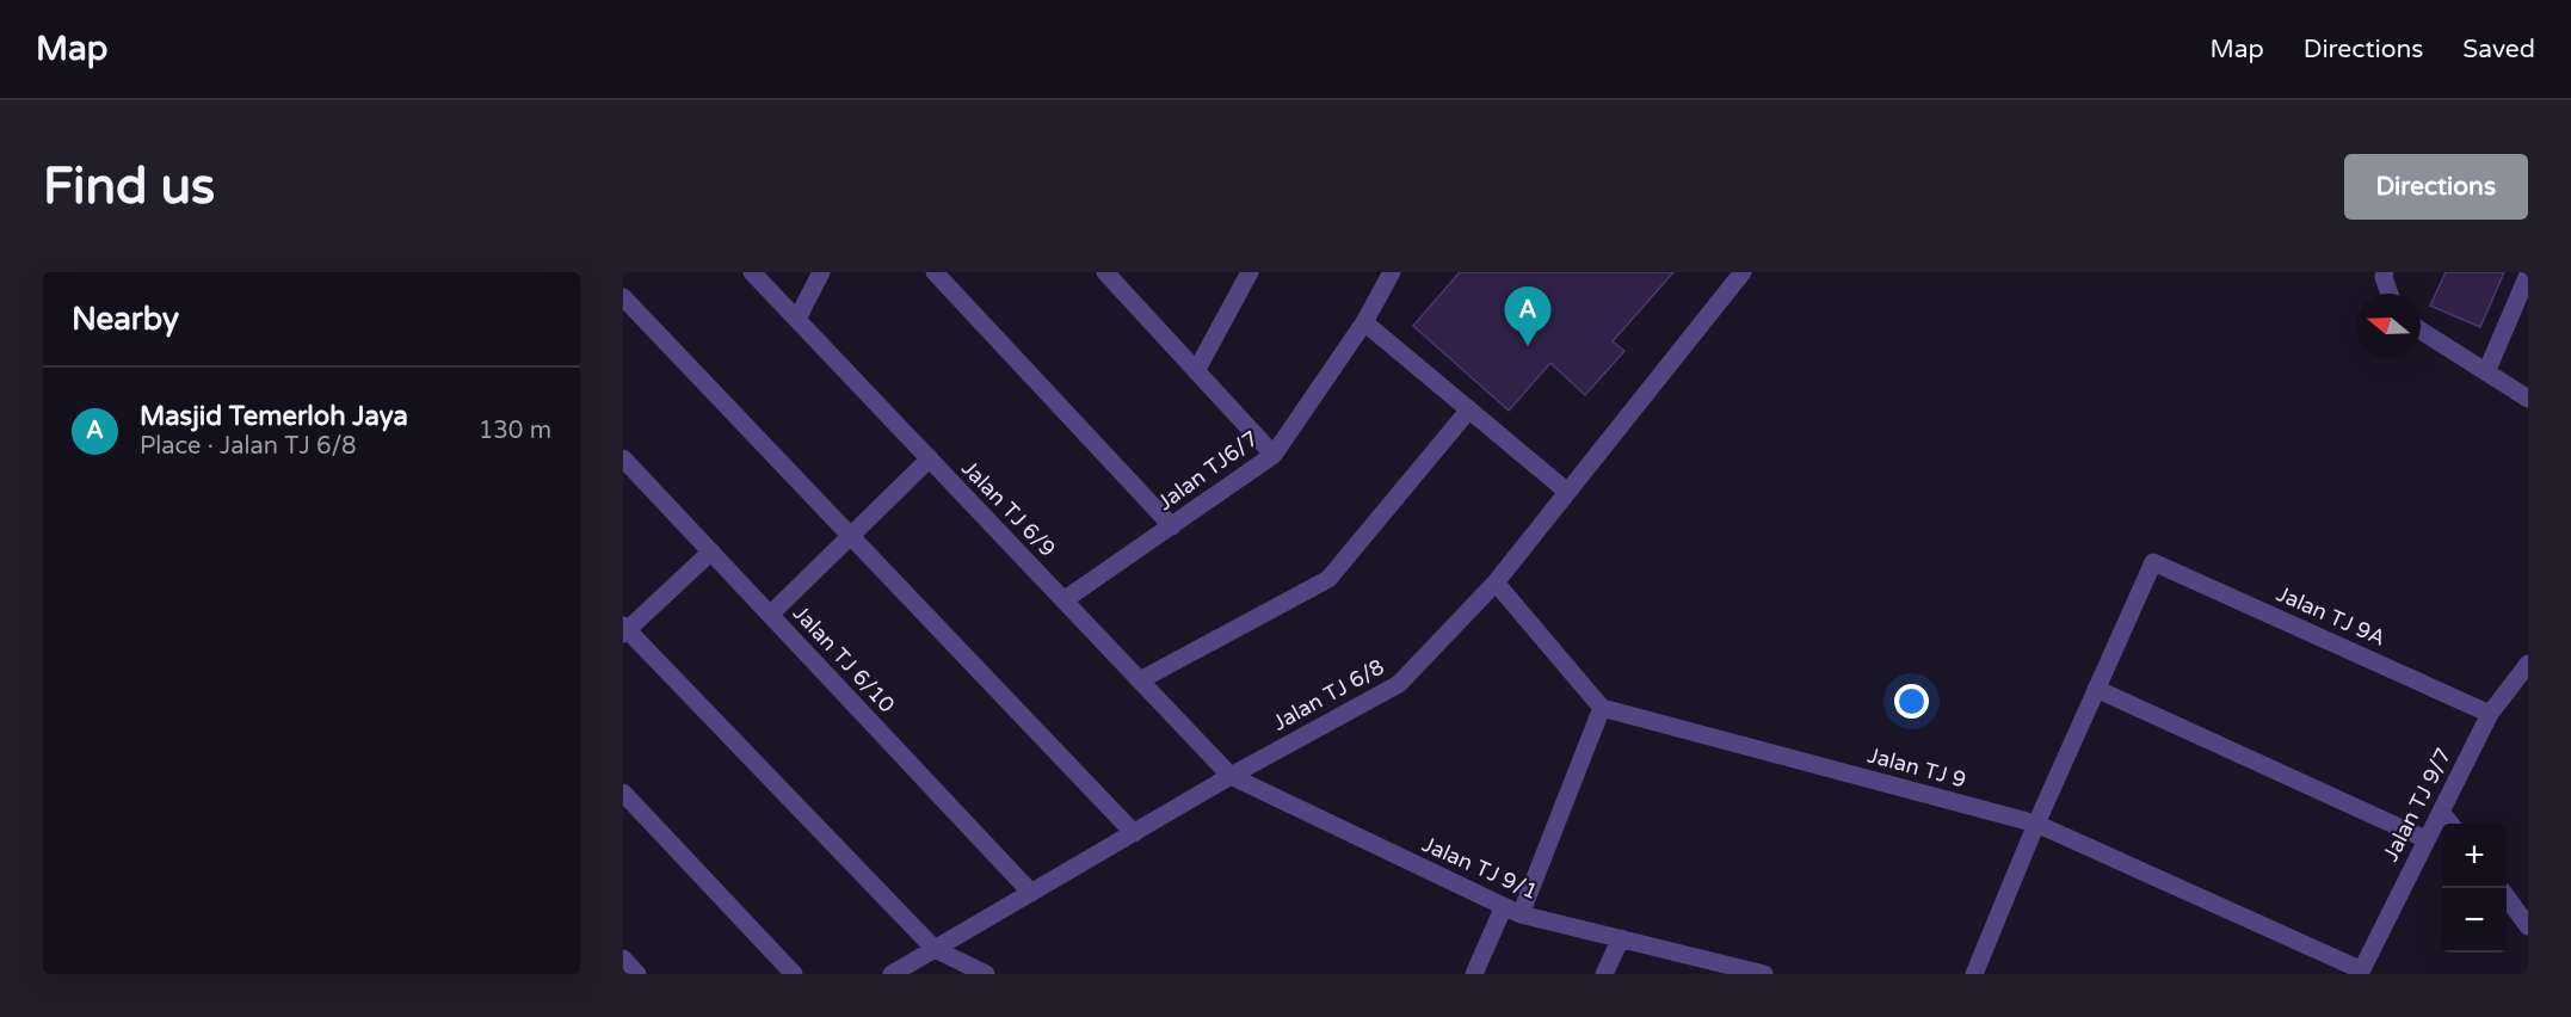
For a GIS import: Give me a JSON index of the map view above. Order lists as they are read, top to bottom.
{
  "streets": {
    "street": [
      "Jalan TJ6/7",
      "Jalan TJ 6/9",
      "Jalan TJ 9A",
      "Jalan TJ 6/10",
      "Jalan TJ 6/8",
      "Jalan TJ 9",
      "Jalan TJ 9/7",
      "Jalan TJ 9/1"
    ]
  },
  "crossings": [
    ["Jalan TJ6/7", "Jalan TJ 6/9"],
    ["Jalan TJ 6/9", "Jalan TJ 6/8"],
    ["Jalan TJ 6/9", "Jalan TJ 9/1"],
    ["Jalan TJ 9A", "Jalan TJ 9/7"],
    ["Jalan TJ 6/10", "Jalan TJ 6/8"],
    ["Jalan TJ 6/8", "Jalan TJ 9/1"],
    ["Jalan TJ 9", "Jalan TJ 9/7"]
  ],
  "north": "left",
  "page": {
    "header": "Map",
    "nav": ["Map", "Directions", "Saved"],
    "buttons": "Directions",
    "title": "Find us",
    "heading": "Nearby",
    "pins": "A",
    "list": [
      {
        "mark": "A",
        "name": "Masjid Temerloh Jaya",
        "note": "Place · Jalan TJ 6/8",
        "value": "130 m"
      }
    ],
    "map_buttons": ["+", "−"]
  }
}
